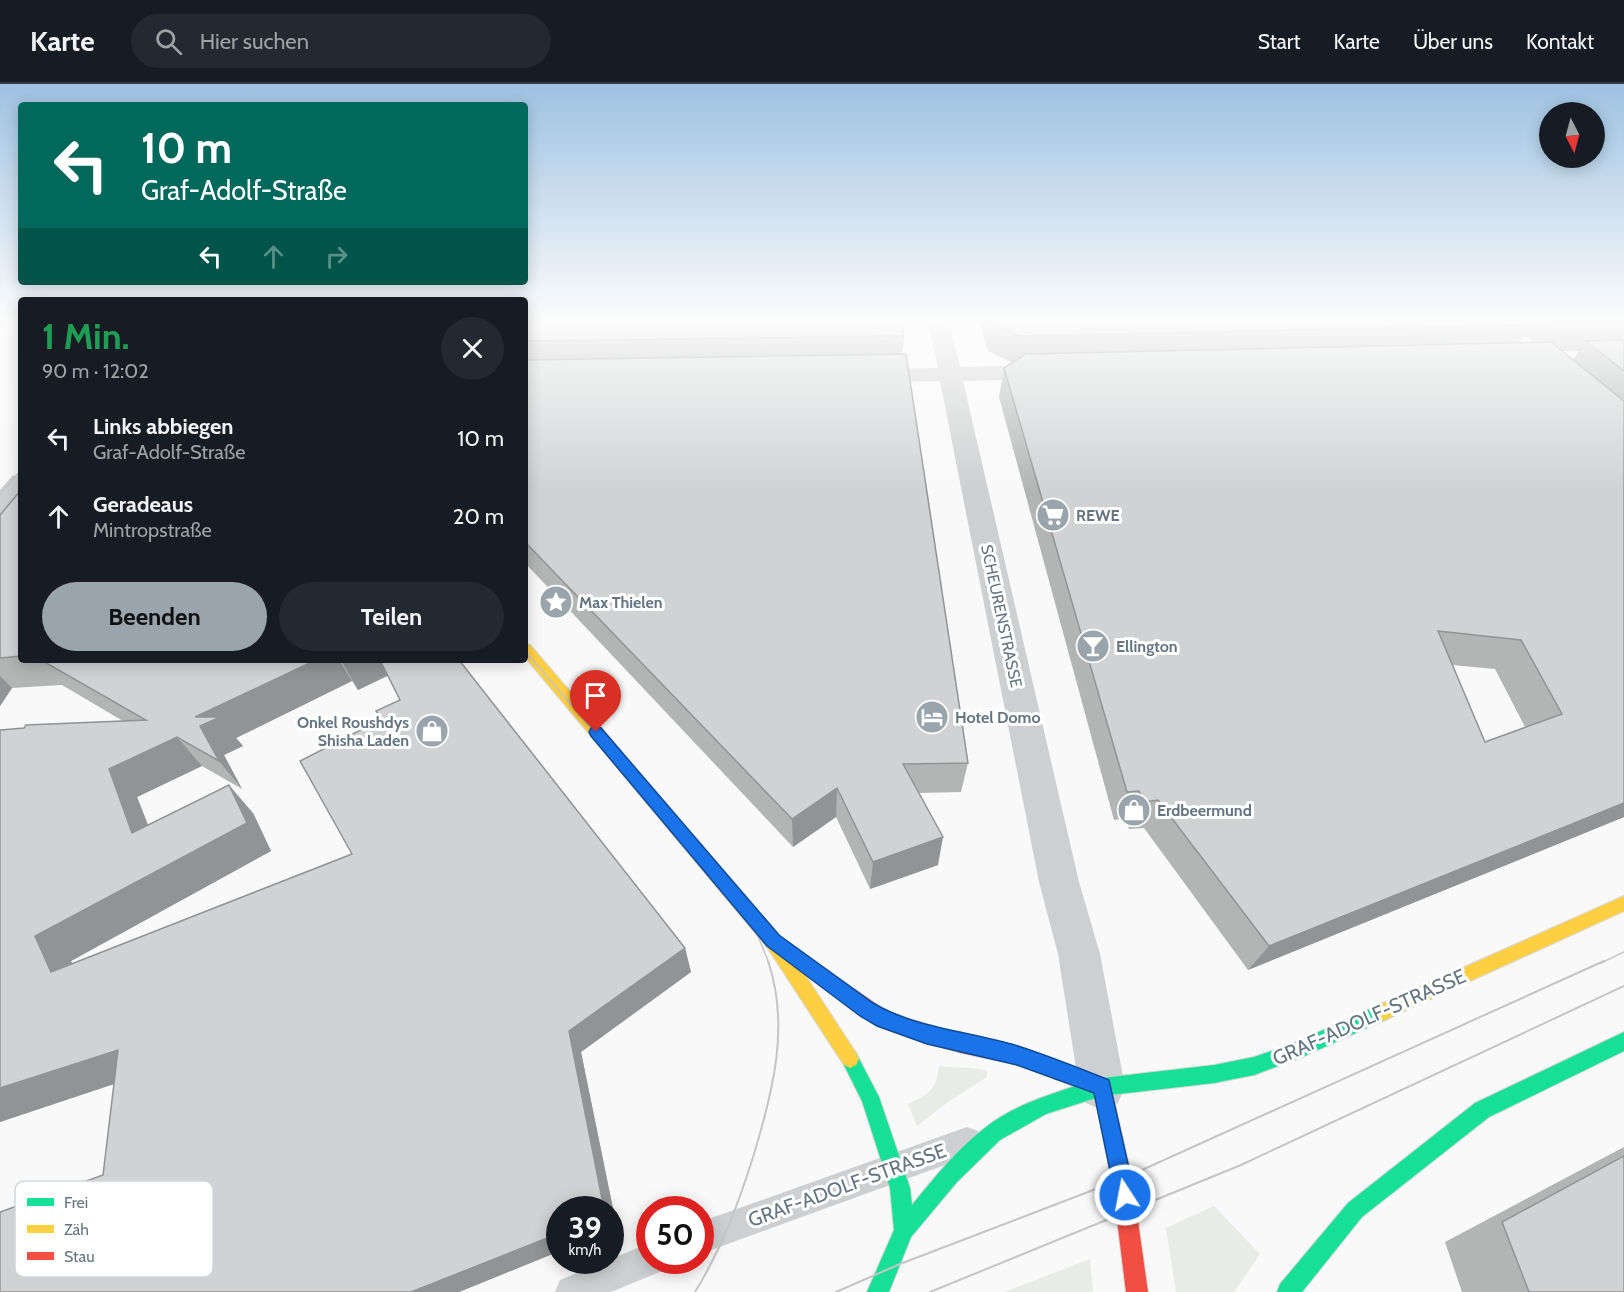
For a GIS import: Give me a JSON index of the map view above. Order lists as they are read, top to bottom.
{
  "streets": {
    "main road": ["GRAF-ADOLF-STRASSE"],
    "street": ["SCHEURENSTRASSE"]
  },
  "crossings": [
    ["SCHEURENSTRASSE", "GRAF-ADOLF-STRASSE"]
  ],
  "places": {
    "supermarket": ["REWE"],
    "place": ["Max Thielen"],
    "bar": ["Ellington"],
    "hotel": ["Hotel Domo"],
    "shop": ["Onkel Roushdys Shisha Laden", "Erdbeermund"]
  },
  "legend": ["Frei", "Zäh", "Stau"],
  "north": "bottom",
  "page": {
    "header": "Karte",
    "search": "Hier suchen",
    "nav": [
      "Start",
      "Karte",
      "Über uns",
      "Kontakt"
    ],
    "turn": ["10 m", "Graf-Adolf-Straße"],
    "heading": ["1 Min.", "90 m · 12:02"],
    "list": [
      {
        "name": "Links abbiegen",
        "note": "Graf-Adolf-Straße",
        "value": "10 m"
      },
      {
        "name": "Geradeaus",
        "note": "Mintropstraße",
        "value": "20 m"
      }
    ],
    "buttons": ["Beenden", "Teilen"],
    "speed": "39 km/h",
    "limit": "50"
  }
}
